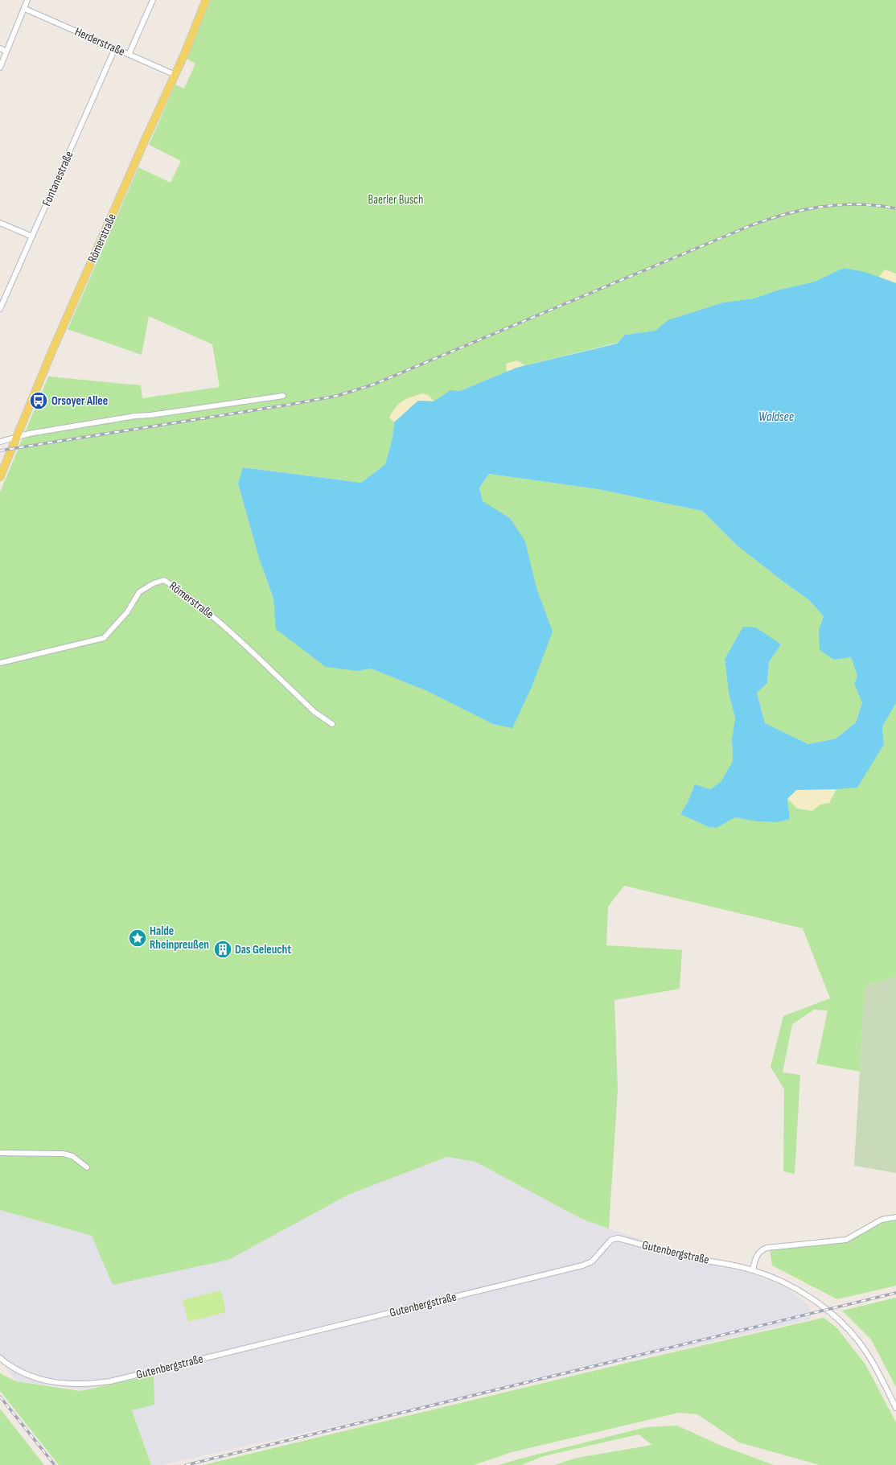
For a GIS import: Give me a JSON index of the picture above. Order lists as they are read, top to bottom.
{
  "streets": {
    "main road": ["Römerstraße"],
    "street": ["Herderstraße", "Fontanestraße", "Gutenbergstraße"]
  },
  "crossings": [
    ["Herderstraße", "Fontanestraße"],
    ["Herderstraße", "Römerstraße"]
  ],
  "water": ["Waldsee"],
  "parks": ["Baerler Busch"],
  "places": {
    "bus stop": ["Orsoyer Allee"],
    "place": ["Halde Rheinpreußen"],
    "building": ["Das Geleucht"]
  }
}
